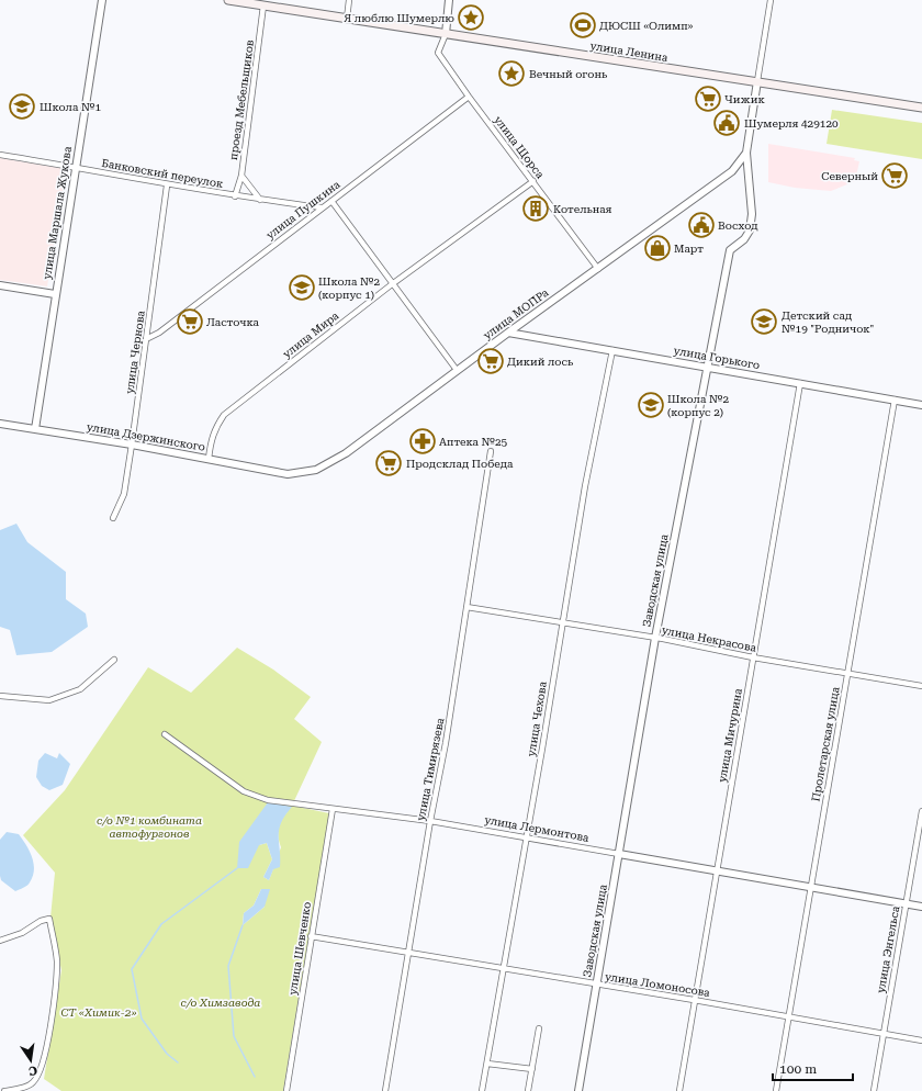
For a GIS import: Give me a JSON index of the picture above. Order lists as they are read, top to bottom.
{
  "streets": {
    "main road": ["улица Ленина"],
    "street": [
      "проезд Мебельщиков",
      "улица Щорса",
      "Банковский переулок",
      "улица Пушкина",
      "улица Маршала Жукова",
      "улица МОПРа",
      "улица Мира",
      "улица Чернова",
      "улица Горького",
      "улица Дзержинского",
      "Заводская улица",
      "улица Некрасова",
      "улица Чехова",
      "улица Мичурина",
      "Пролетарская улица",
      "улица Тимирязева",
      "улица Лермонтова",
      "улица Шевченко",
      "улица Энгельса",
      "улица Ломоносова"
    ]
  },
  "crossings": [
    ["улица Ленина", "проезд Мебельщиков"],
    ["улица Ленина", "улица Щорса"],
    ["улица Ленина", "Заводская улица"],
    ["проезд Мебельщиков", "Банковский переулок"],
    ["улица Щорса", "улица Пушкина"],
    ["улица Щорса", "улица МОПРа"],
    ["улица Щорса", "улица Мира"],
    ["Банковский переулок", "улица Пушкина"],
    ["Банковский переулок", "улица Маршала Жукова"],
    ["Банковский переулок", "улица Чернова"],
    ["улица Пушкина", "улица Чернова"],
    ["улица Маршала Жукова", "улица Дзержинского"],
    ["улица МОПРа", "улица Горького"],
    ["улица МОПРа", "улица Дзержинского"],
    ["улица МОПРа", "Заводская улица"],
    ["улица Мира", "улица Дзержинского"],
    ["улица Чернова", "улица Дзержинского"],
    ["улица Горького", "Заводская улица"],
    ["улица Горького", "улица Чехова"],
    ["улица Горького", "улица Мичурина"],
    ["улица Горького", "Пролетарская улица"],
    ["Заводская улица", "улица Некрасова"],
    ["Заводская улица", "улица Лермонтова"],
    ["Заводская улица", "улица Ломоносова"],
    ["улица Некрасова", "улица Чехова"],
    ["улица Некрасова", "улица Мичурина"],
    ["улица Некрасова", "Пролетарская улица"],
    ["улица Некрасова", "улица Тимирязева"],
    ["улица Чехова", "улица Лермонтова"],
    ["улица Чехова", "улица Ломоносова"],
    ["улица Мичурина", "улица Лермонтова"],
    ["улица Мичурина", "улица Ломоносова"],
    ["Пролетарская улица", "улица Лермонтова"],
    ["Пролетарская улица", "улица Ломоносова"],
    ["улица Тимирязева", "улица Лермонтова"],
    ["улица Тимирязева", "улица Ломоносова"],
    ["улица Лермонтова", "улица Шевченко"],
    ["улица Лермонтова", "улица Энгельса"],
    ["улица Шевченко", "улица Ломоносова"],
    ["улица Энгельса", "улица Ломоносова"]
  ],
  "parks": ["с/о №1 комбината автофургонов", "с/о Химзавода", "СТ «Химик-2»"],
  "places": {
    "place": ["Я люблю Шумерлю", "Вечный огонь"],
    "sports": ["ДЮСШ «Олимп»"],
    "supermarket": [
      "Чижик",
      "Северный",
      "Ласточка",
      "Дикий лось",
      "Продсклад Победа"
    ],
    "school or university": [
      "Школа №1",
      "Школа №2 (корпус 1)",
      "Детский сад №19 \"Родничок\"",
      "Школа №2 (корпус 2)"
    ],
    "public building": ["Шумерля 429120", "Восход"],
    "building": ["Котельная"],
    "shop": ["Март"],
    "pharmacy": ["Аптека №25"]
  },
  "scale_bar": "100 m",
  "north": "bottom"
}
